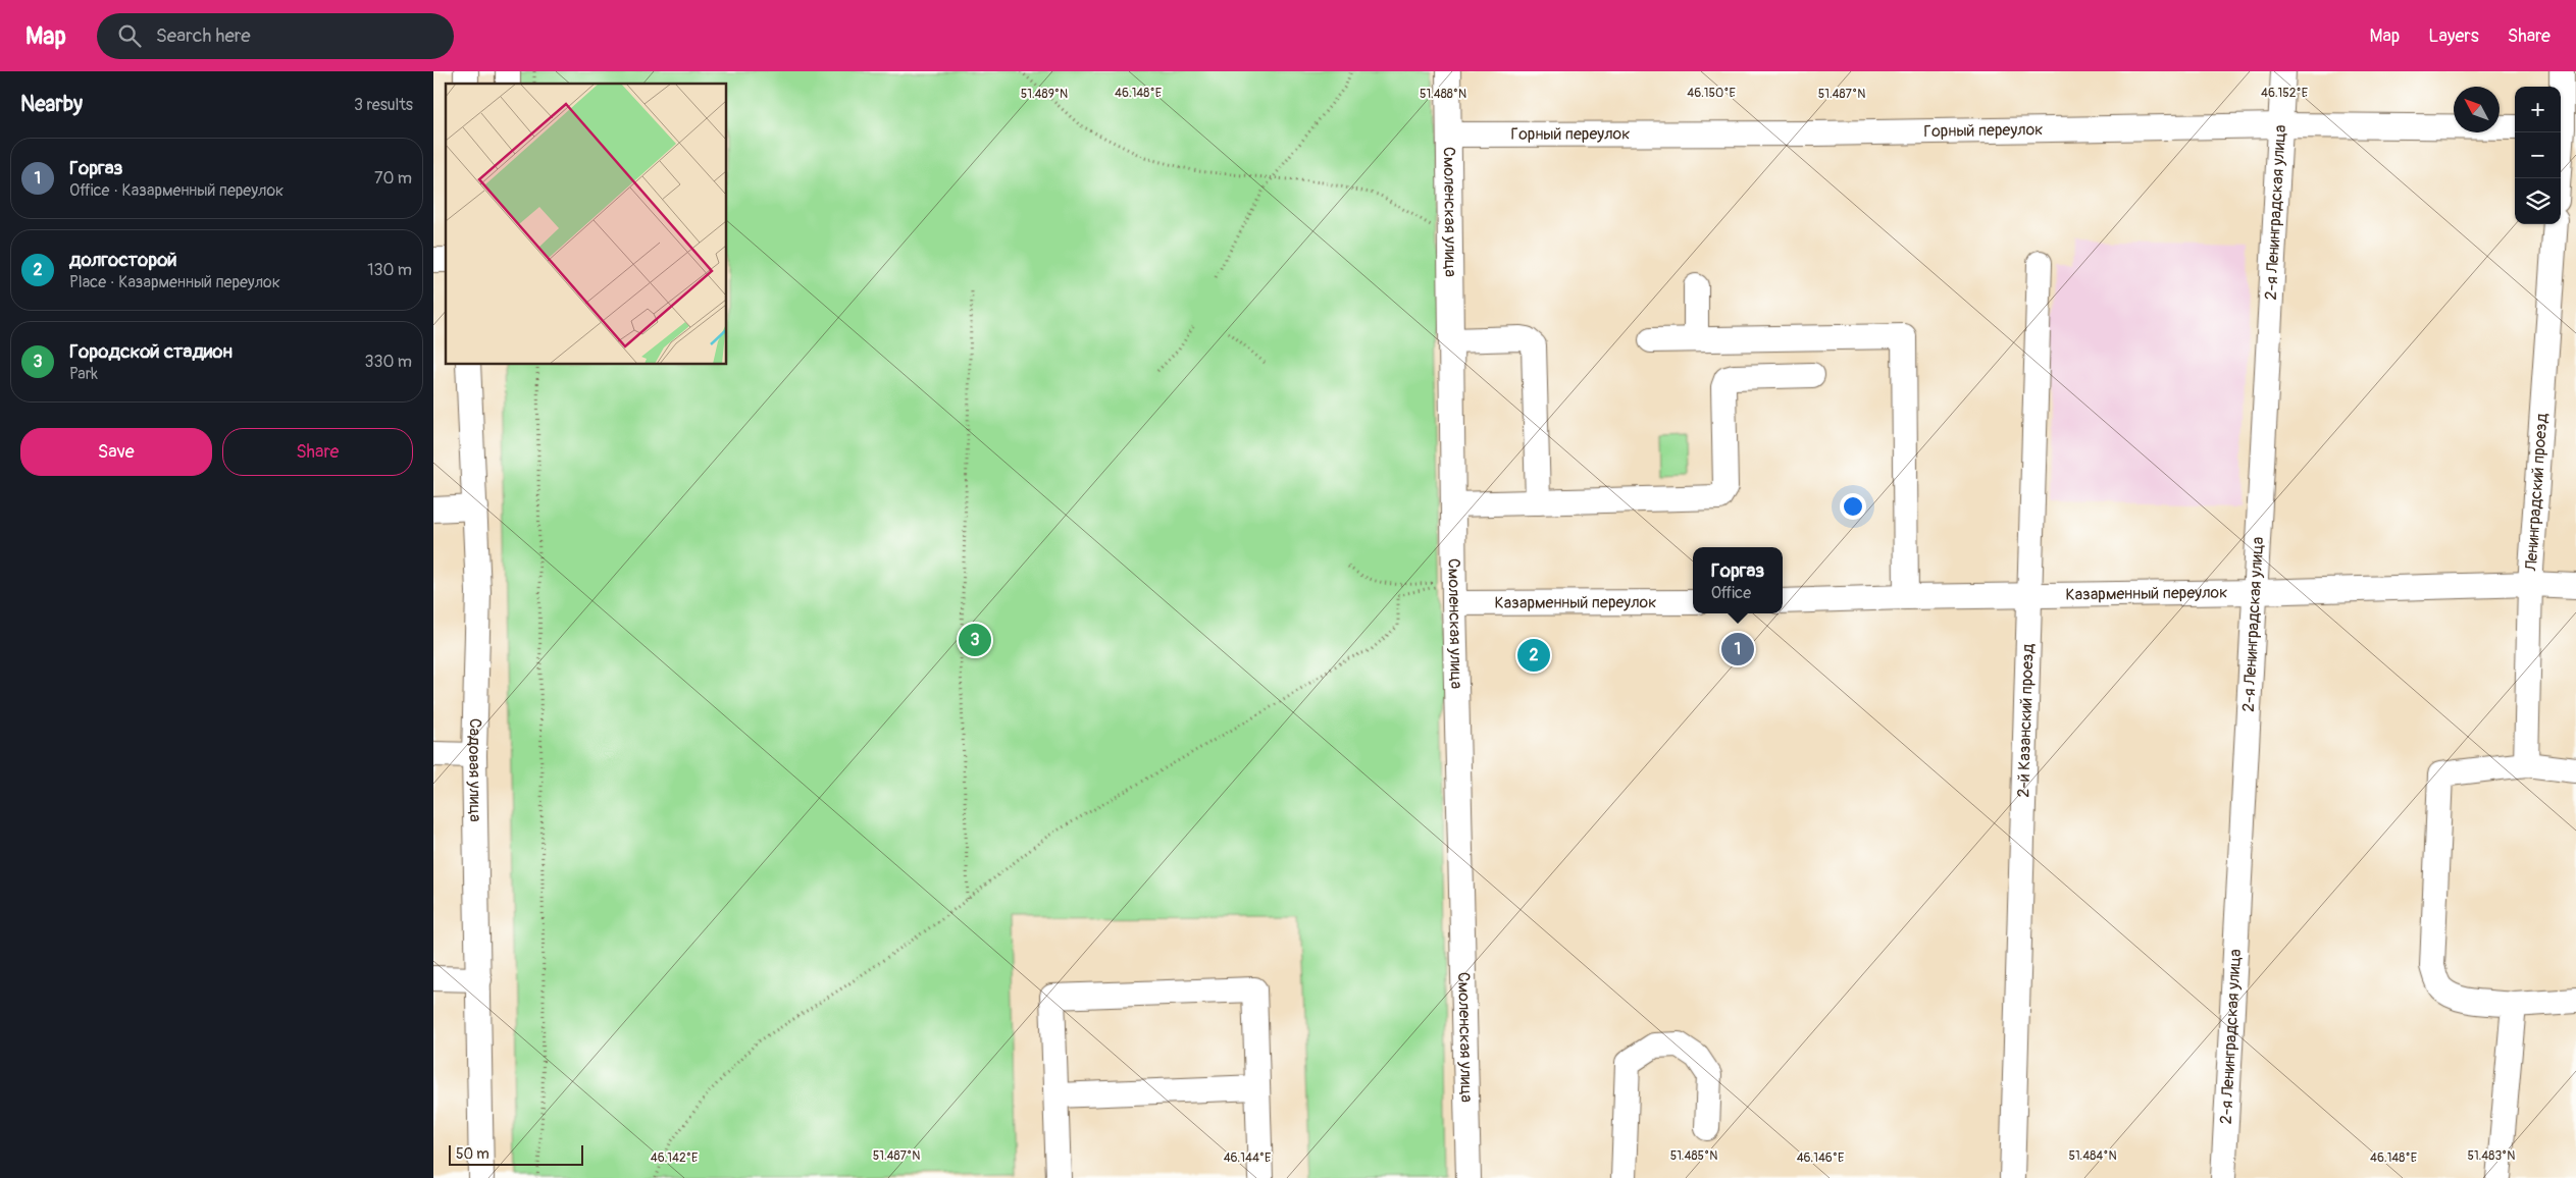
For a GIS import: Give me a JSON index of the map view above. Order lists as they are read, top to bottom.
{
  "streets": {
    "street": [
      "Горный переулок",
      "Смоленская улица",
      "2-я Ленинградская улица",
      "Ленинградский проезд",
      "Казарменный переулок",
      "2-й Казанский проезд",
      "Садовая улица"
    ]
  },
  "crossings": [
    ["Горный переулок", "Смоленская улица"],
    ["Горный переулок", "2-я Ленинградская улица"],
    ["Смоленская улица", "Казарменный переулок"],
    ["2-я Ленинградская улица", "Казарменный переулок"],
    ["Ленинградский проезд", "Казарменный переулок"],
    ["Казарменный переулок", "2-й Казанский проезд"]
  ],
  "scale_bar": "50 m",
  "north": "top left",
  "page": {
    "header": "Map",
    "search": "Search here",
    "nav": ["Map", "Layers", "Share"],
    "heading": ["Nearby", "3 results"],
    "map_buttons": ["+", "−"],
    "list": [
      {
        "mark": "1",
        "name": "Горгаз",
        "note": "Office · Казарменный переулок",
        "value": "70 m"
      },
      {
        "mark": "2",
        "name": "долгосторой",
        "note": "Place · Казарменный переулок",
        "value": "130 m"
      },
      {
        "mark": "3",
        "name": "Городской стадион",
        "note": "Park",
        "value": "330 m"
      }
    ],
    "buttons": ["Save", "Share"],
    "popup": ["Горгаз", "Office"],
    "pins": ["3", "1", "2"],
    "scale": "50 m"
  },
  "coordinates": [
    "46.148°E",
    "46.150°E",
    "46.152°E",
    "51.489°N",
    "51.488°N",
    "51.487°N",
    "51.485°N",
    "51.484°N",
    "51.483°N",
    "46.142°E",
    "46.144°E",
    "46.146°E"
  ]
}
